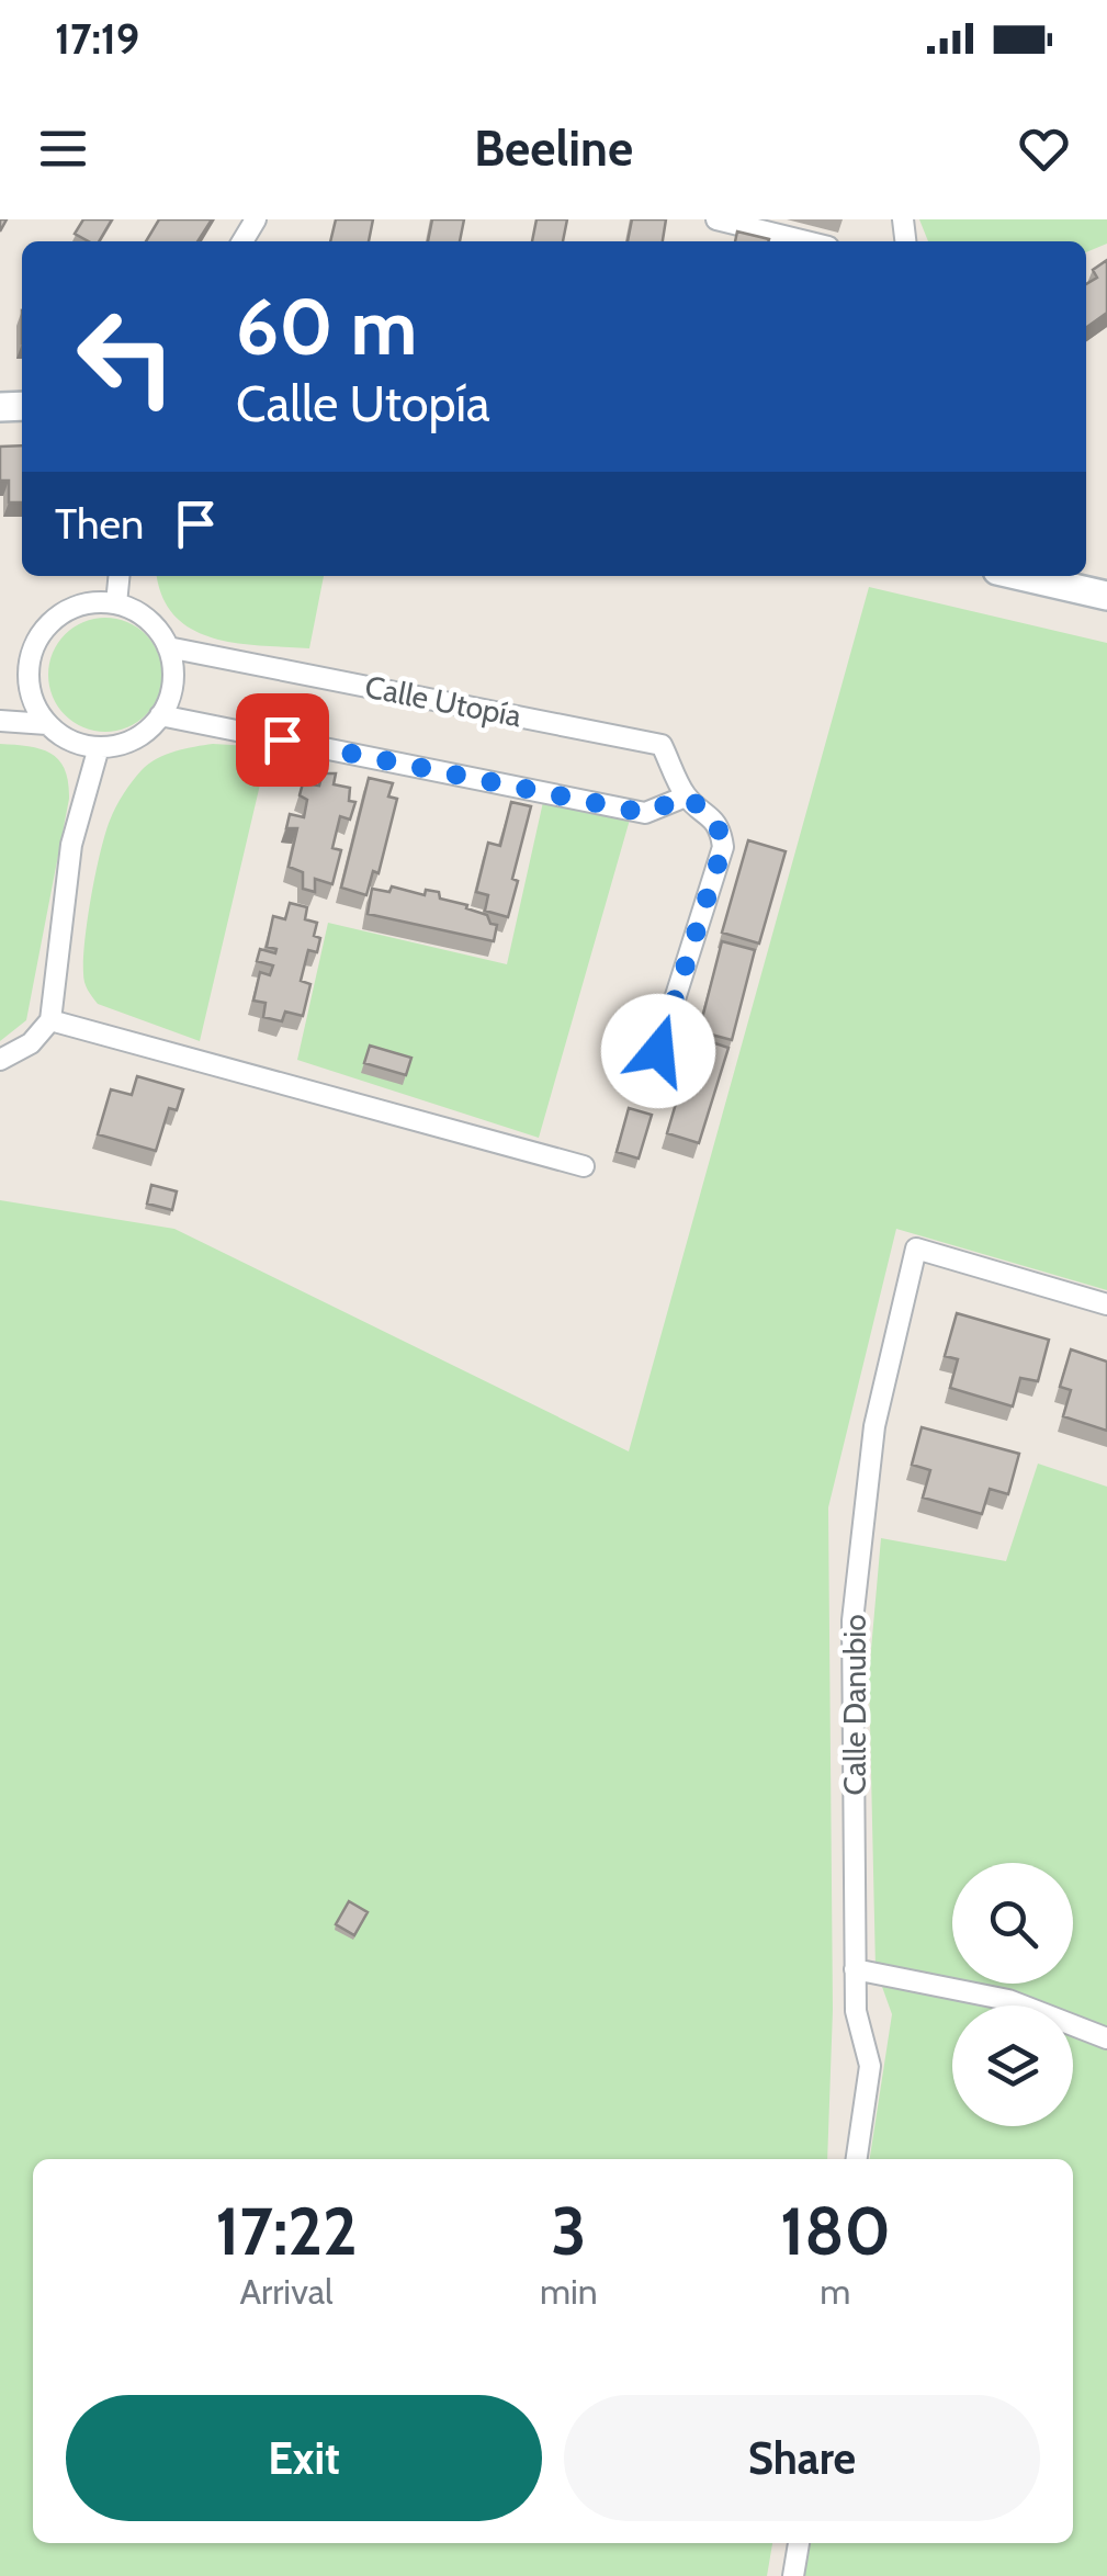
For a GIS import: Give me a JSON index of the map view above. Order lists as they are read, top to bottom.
{
  "streets": {
    "street": ["Calle Utopía", "Calle Danubio"]
  },
  "page": {
    "status": "17:19",
    "header": "Beeline",
    "turn": ["60 m", "Calle Utopía"],
    "then": "Then",
    "eta": [
      "17:22",
      "Arrival",
      "3",
      "min",
      "180",
      "m"
    ],
    "buttons": ["Exit", "Share"]
  }
}
